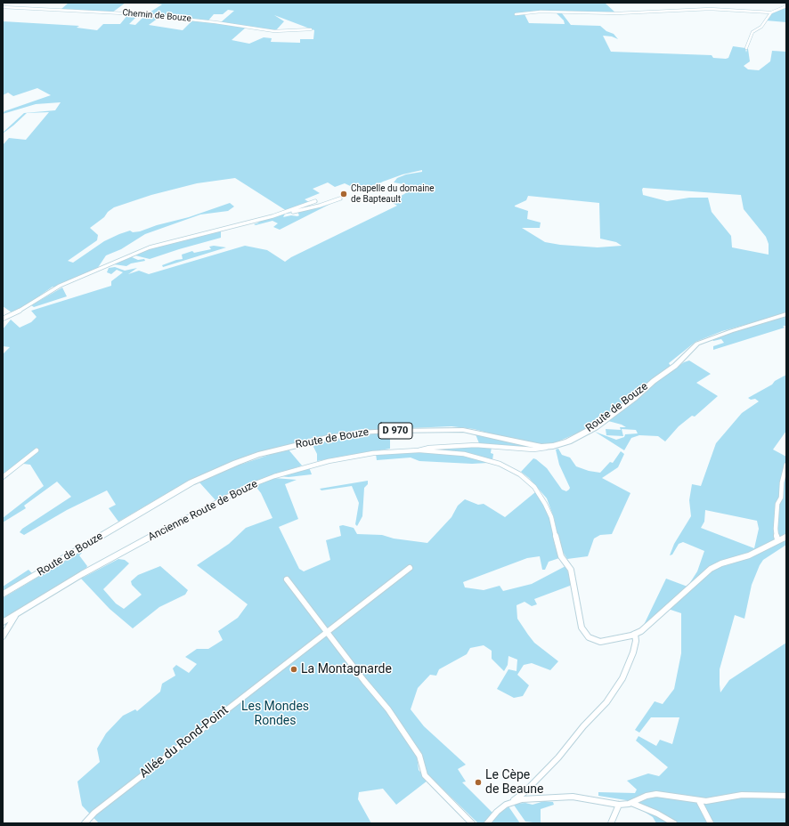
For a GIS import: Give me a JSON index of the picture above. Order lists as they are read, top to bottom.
{
  "streets": {
    "main road": ["Route de Bouze", "D 970"],
    "street": ["Chemin de Bouze", "Ancienne Route de Bouze", "Allée du Rond-Point"]
  },
  "crossings": [
    ["Route de Bouze", "Ancienne Route de Bouze"]
  ],
  "parks": ["Les Mondes Rondes"],
  "places": ["Chapelle du domaine de Bapteault", "La Montagnarde", "Le Cèpe de Beaune"]
}
